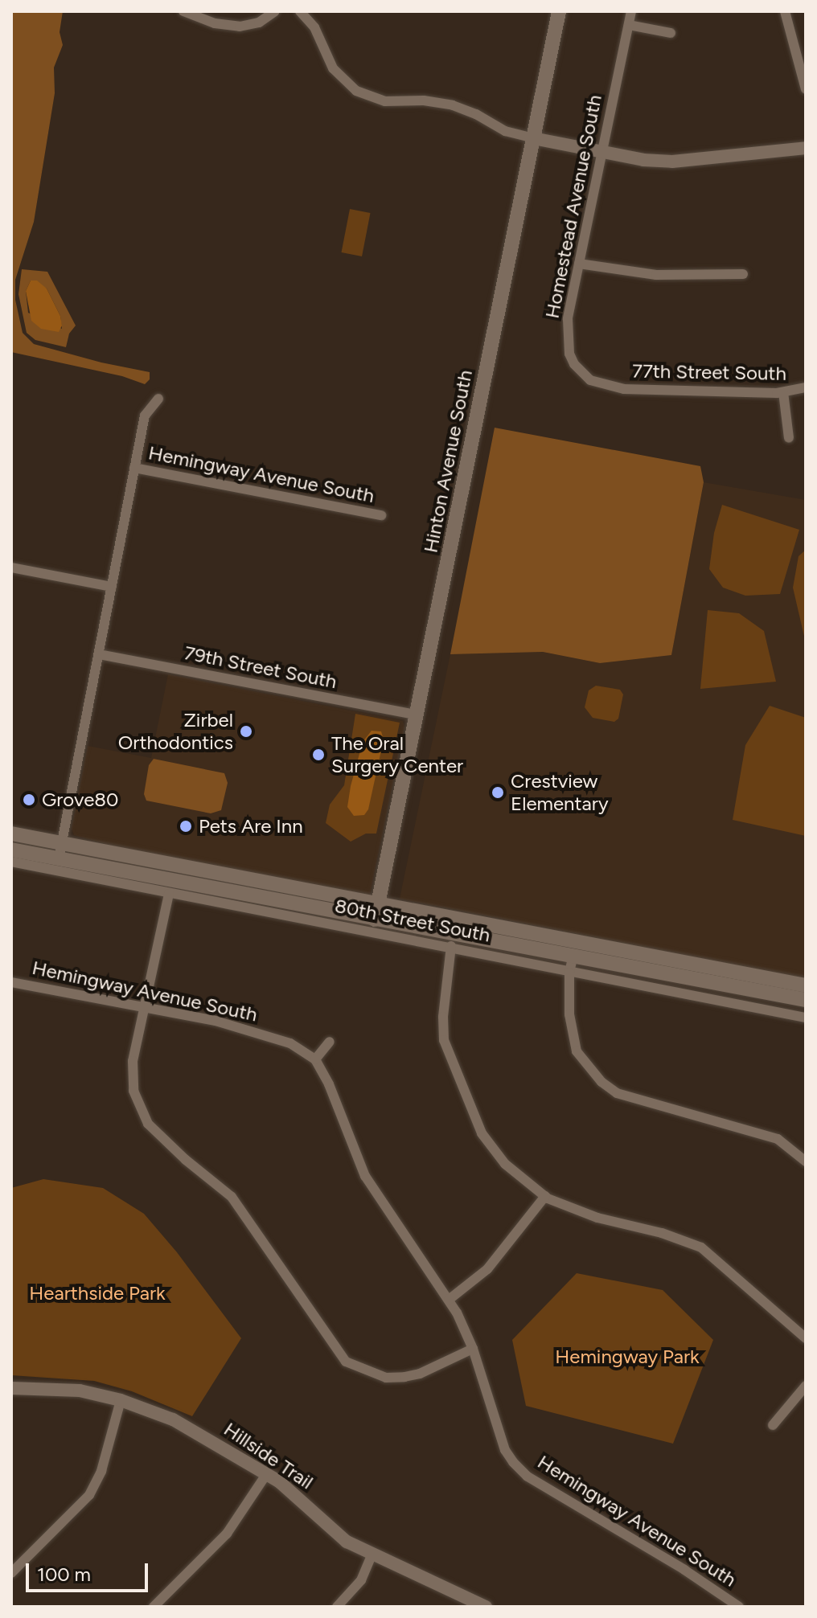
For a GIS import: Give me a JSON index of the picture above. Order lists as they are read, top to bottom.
{
  "streets": {
    "main road": ["Hinton Avenue South", "80th Street South"],
    "street": [
      "Homestead Avenue South",
      "77th Street South",
      "Hemingway Avenue South",
      "79th Street South",
      "Hillside Trail"
    ]
  },
  "crossings": [
    ["Homestead Avenue South", "77th Street South"],
    ["Hinton Avenue South", "79th Street South"],
    ["Hinton Avenue South", "80th Street South"],
    ["Hemingway Avenue South", "79th Street South"],
    ["Hemingway Avenue South", "80th Street South"]
  ],
  "parks": ["Hearthside Park", "Hemingway Park"],
  "places": [
    "Zirbel Orthodontics",
    "The Oral Surgery Center",
    "Crestview Elementary",
    "Grove80",
    "Pets Are Inn"
  ],
  "scale_bar": "100 m"
}
